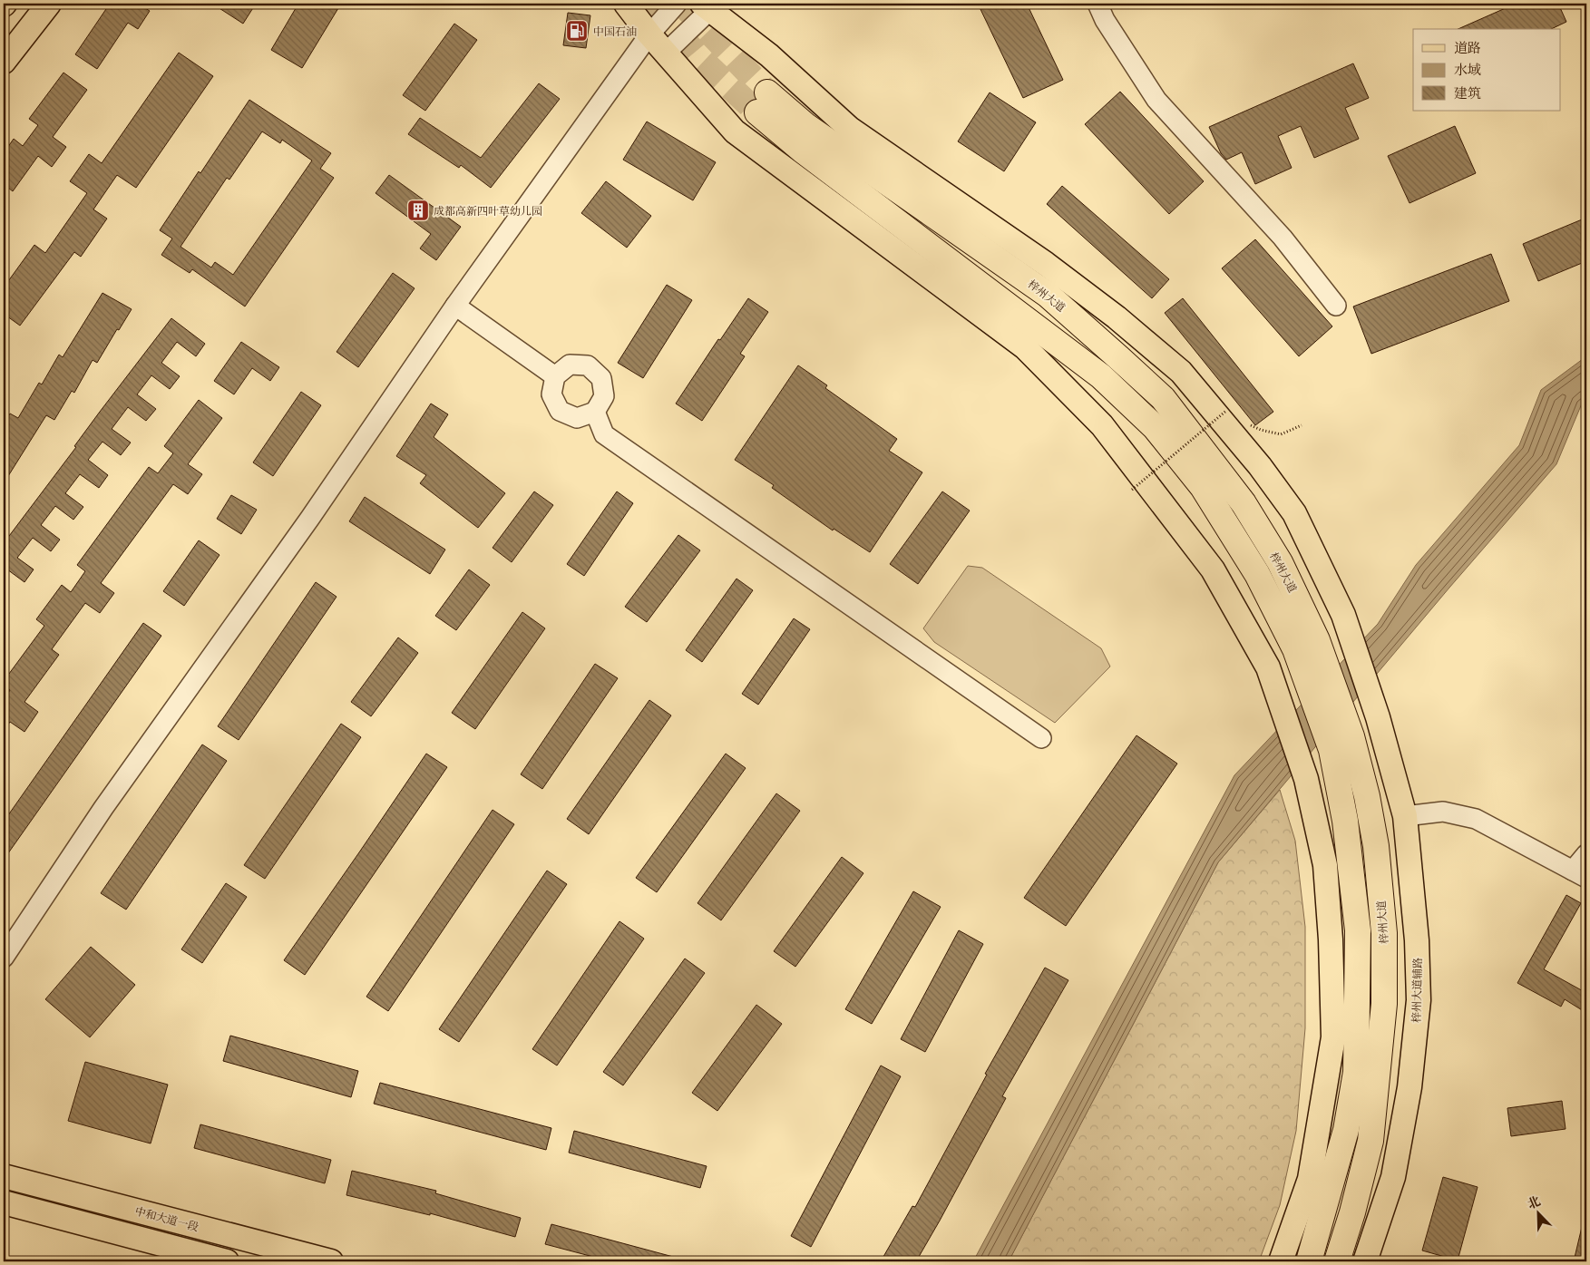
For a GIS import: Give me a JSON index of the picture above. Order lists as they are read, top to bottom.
{
  "streets": {
    "highway": ["梓州大道"],
    "main road": ["梓州大道辅路", "中和大道一段"]
  },
  "places": {
    "fuel station": ["中国石油"],
    "building": ["成都高新四叶草幼儿园"]
  },
  "legend": ["道路", "水域", "建筑"],
  "north": "top left"
}
